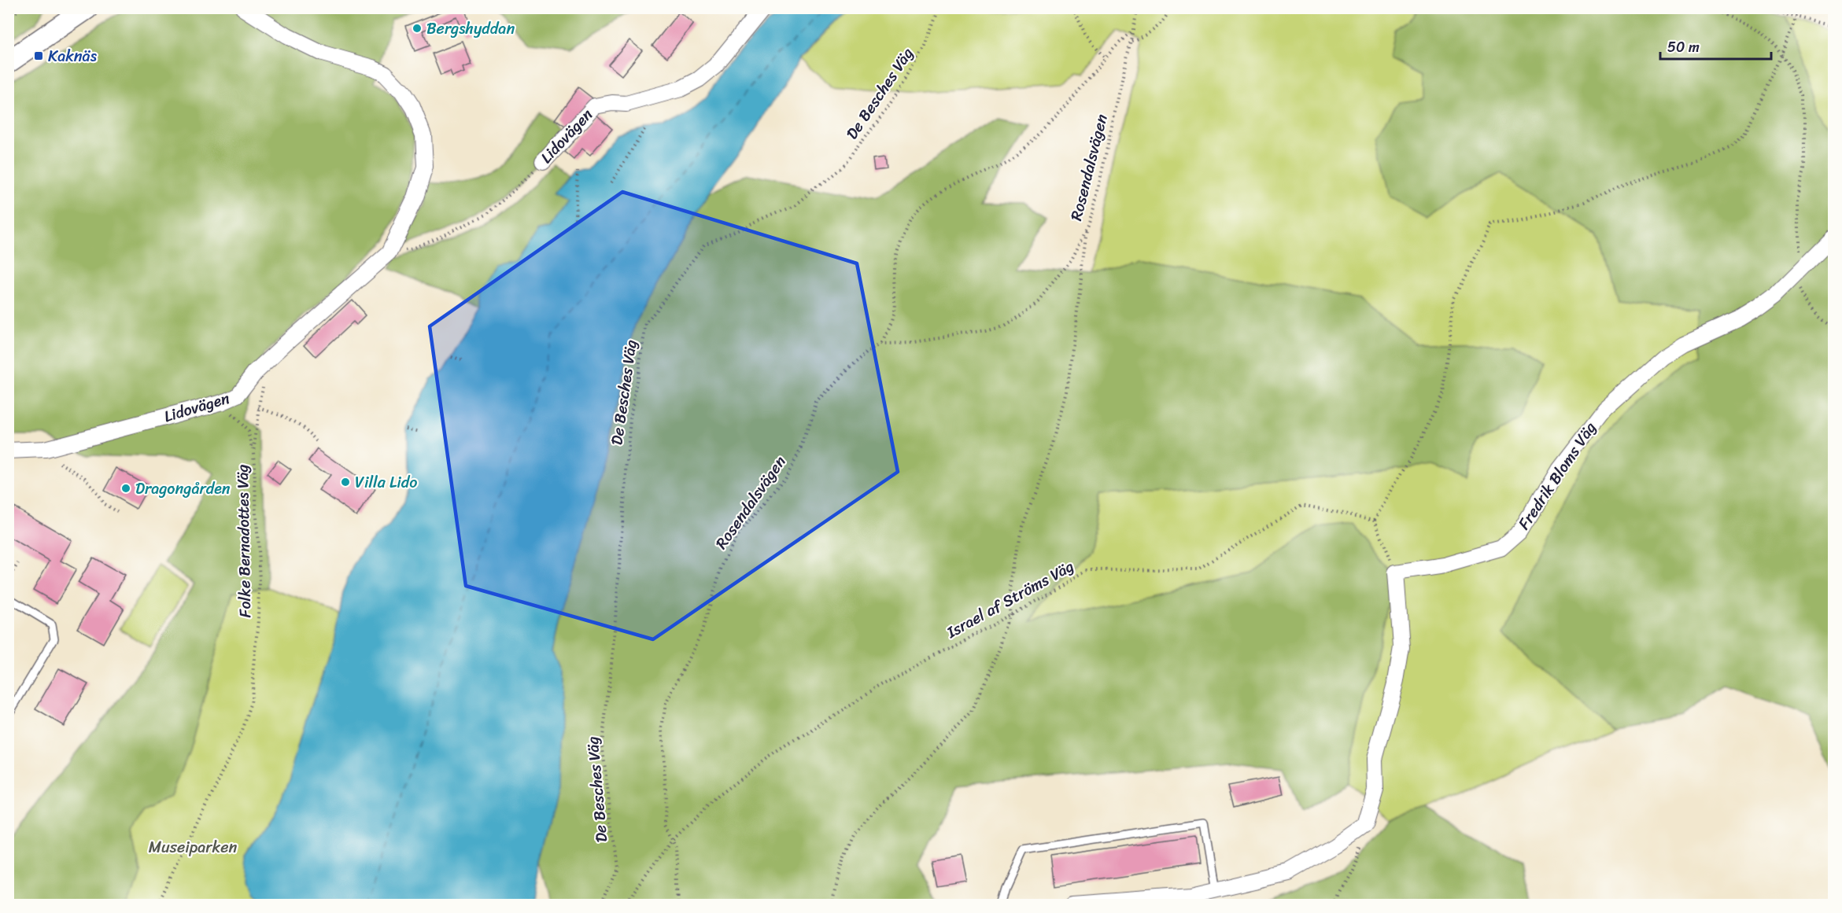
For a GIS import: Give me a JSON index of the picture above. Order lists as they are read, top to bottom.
{
  "streets": {
    "street": ["Lidovägen", "Fredrik Bloms Väg"],
    "path": [
      "De Besches Väg",
      "Rosendalsvägen",
      "Folke Bernadottes Väg",
      "Israel af Ströms Väg"
    ]
  },
  "crossings": [
    ["Lidovägen", "Folke Bernadottes Väg"],
    ["Rosendalsvägen", "Israel af Ströms Väg"]
  ],
  "parks": ["Museiparken"],
  "places": {
    "other": ["Bergshyddan", "Villa Lido", "Dragongården"],
    "transit": ["Kaknäs"]
  },
  "scale_bar": "50 m"
}
